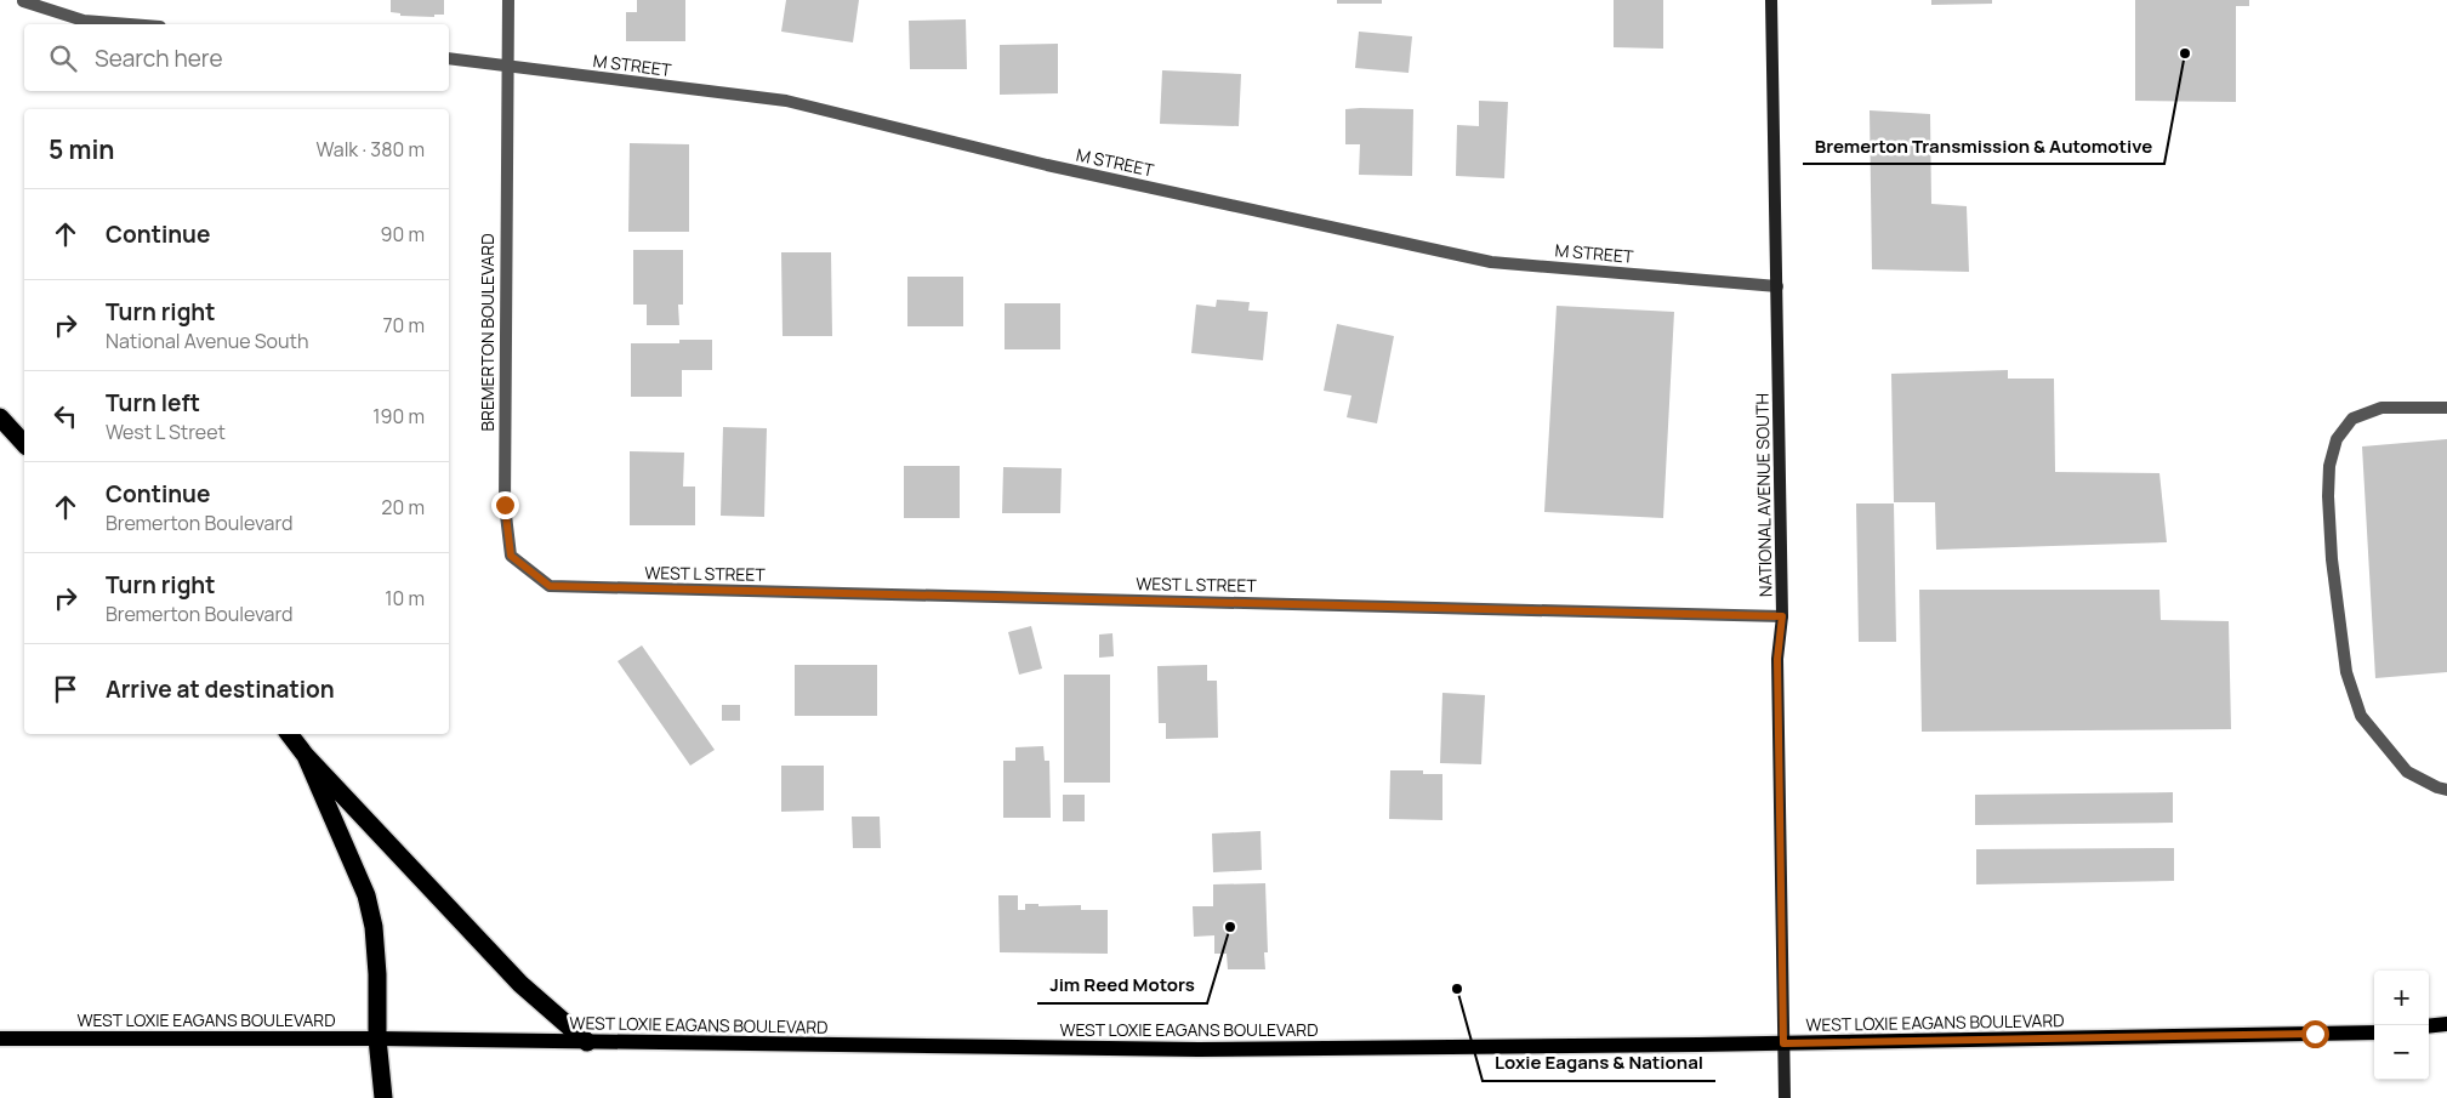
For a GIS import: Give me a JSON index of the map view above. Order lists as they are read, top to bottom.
{
  "streets": {
    "main road": ["NATIONAL AVENUE SOUTH", "WEST LOXIE EAGANS BOULEVARD"],
    "street": ["M STREET", "BREMERTON BOULEVARD", "WEST L STREET"]
  },
  "crossings": [
    ["M STREET", "BREMERTON BOULEVARD"],
    ["M STREET", "NATIONAL AVENUE SOUTH"],
    ["BREMERTON BOULEVARD", "WEST L STREET"],
    ["NATIONAL AVENUE SOUTH", "WEST L STREET"],
    ["NATIONAL AVENUE SOUTH", "WEST LOXIE EAGANS BOULEVARD"]
  ],
  "places": ["Bremerton Transmission & Automotive", "Jim Reed Motors", "Loxie Eagans & National"],
  "page": {
    "search": "Search here",
    "heading": ["5 min", "Walk · 380 m"],
    "list": [
      ["Continue", "90 m"],
      ["Turn right", "National Avenue South", "70 m"],
      ["Turn left", "West L Street", "190 m"],
      ["Continue", "Bremerton Boulevard", "20 m"],
      ["Turn right", "Bremerton Boulevard", "10 m"],
      "Arrive at destination"
    ],
    "map_buttons": ["+", "−"]
  }
}
